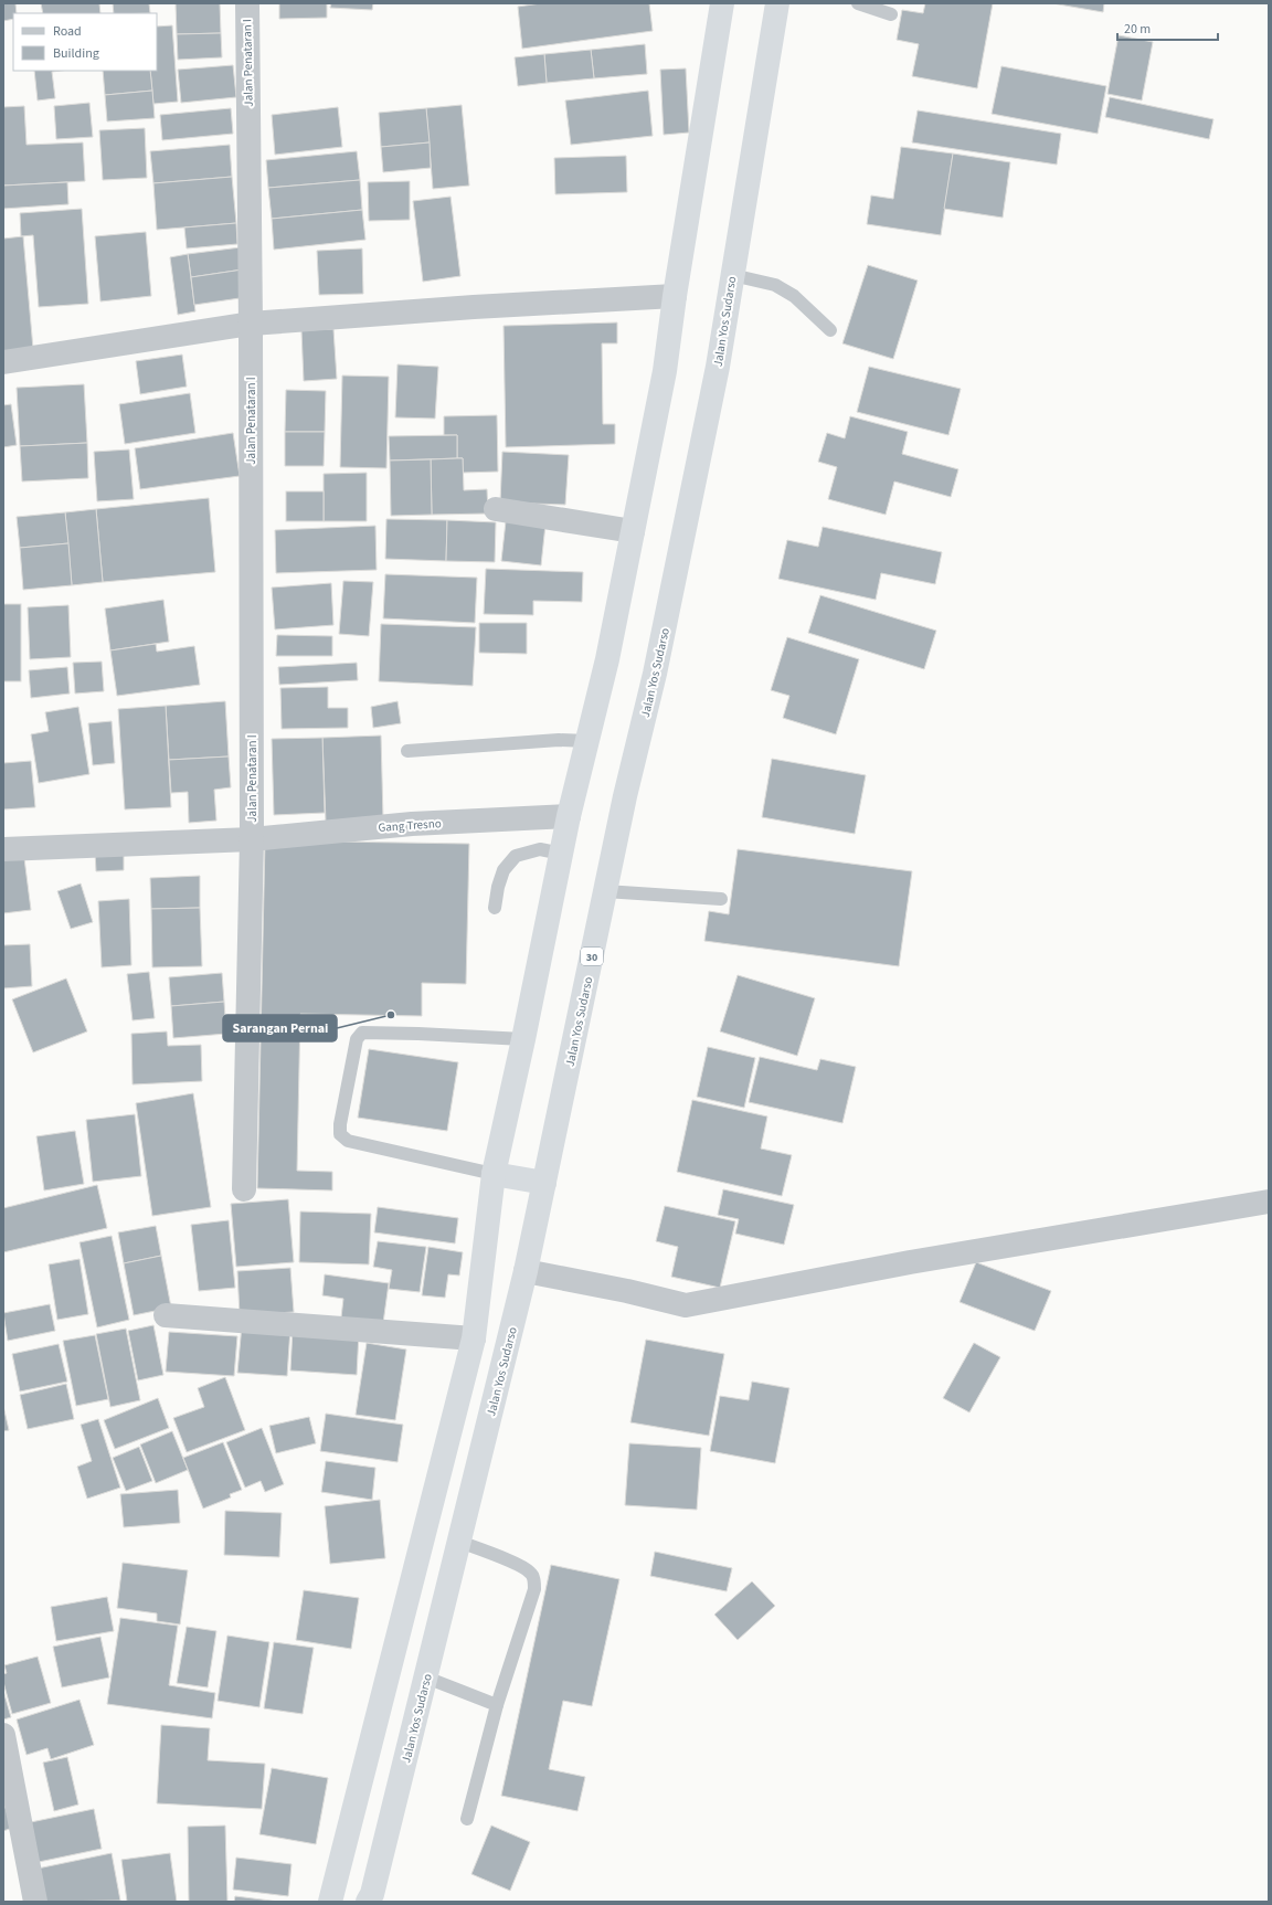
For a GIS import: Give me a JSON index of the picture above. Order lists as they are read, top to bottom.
{
  "streets": {
    "highway": ["Jalan Yos Sudarso", "30"],
    "street": ["Jalan Penataran I", "Gang Tresno"]
  },
  "crossings": [
    ["Jalan Penataran I", "Gang Tresno"]
  ],
  "places": ["Sarangan Pernai"],
  "legend": ["Road", "Building"],
  "scale_bar": "20 m"
}
